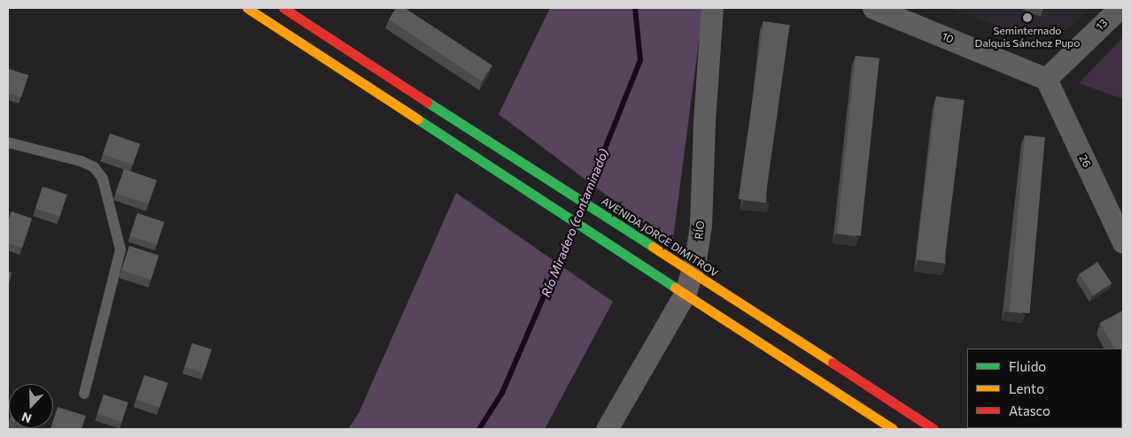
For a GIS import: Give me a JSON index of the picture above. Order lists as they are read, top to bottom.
{
  "streets": {
    "main road": ["AVENIDA JORGE DIMITROV"],
    "street": [
      "13",
      "10",
      "26",
      "RÍO"
    ]
  },
  "crossings": [
    ["13", "10"],
    ["13", "26"],
    ["10", "26"],
    ["RÍO", "AVENIDA JORGE DIMITROV"]
  ],
  "water": ["Río Miradero (contaminado)"],
  "places": ["Seminternado Dalquis Sánchez Pupo"],
  "legend": ["Fluido", "Lento", "Atasco"],
  "north": "bottom"
}
